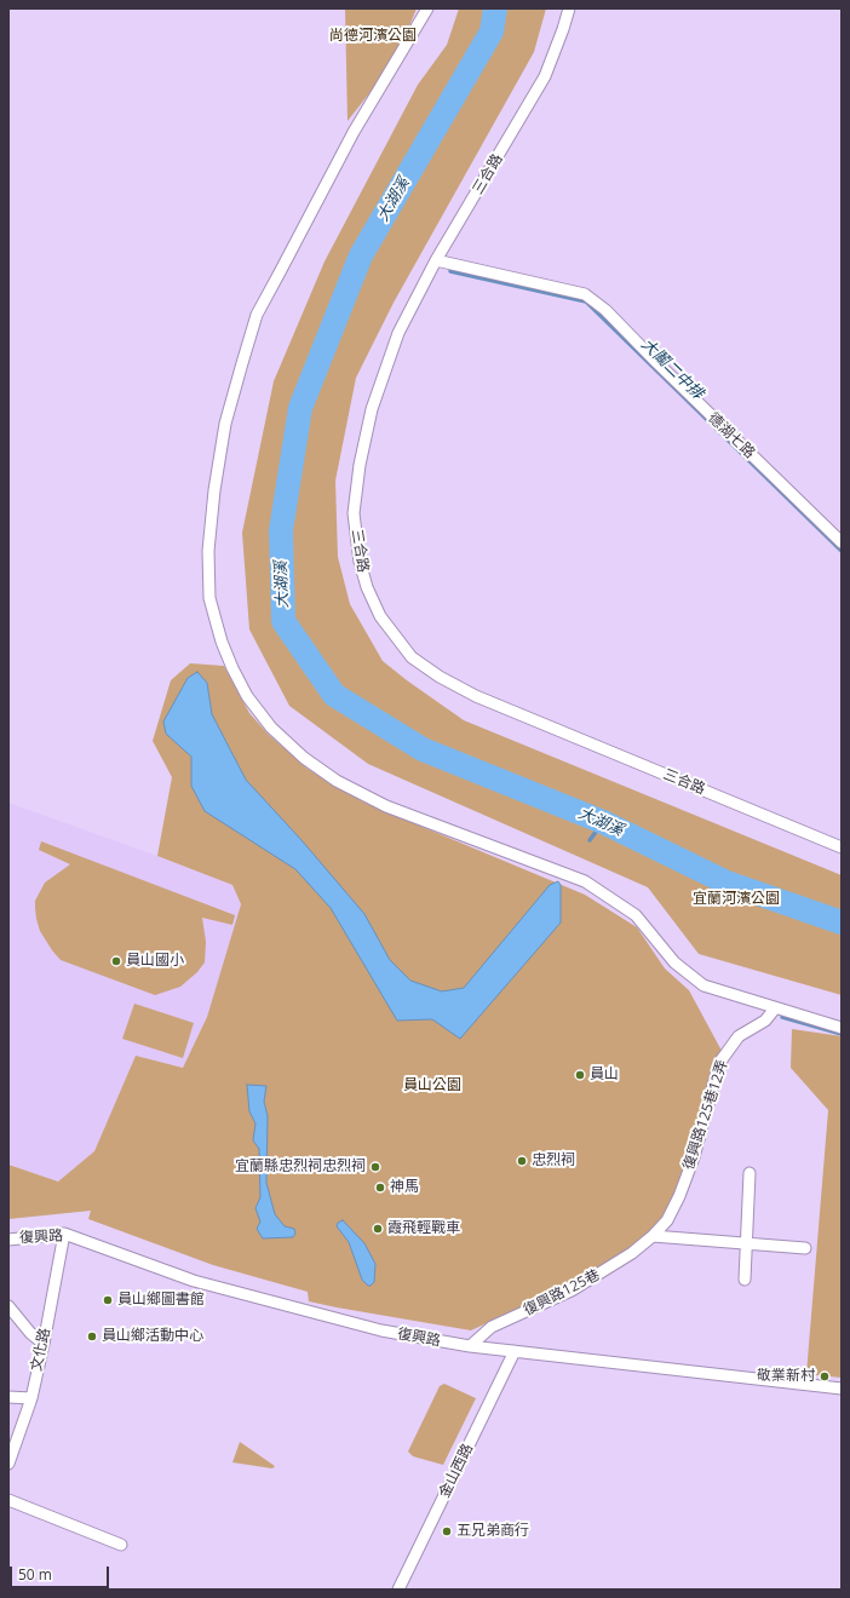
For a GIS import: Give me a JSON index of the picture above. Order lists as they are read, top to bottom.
{
  "streets": {
    "street": [
      "三合路",
      "德湖七路",
      "復興路125巷12弄",
      "復興路",
      "復興路125巷",
      "文化路",
      "金山西路"
    ]
  },
  "crossings": [
    ["三合路", "德湖七路"],
    ["復興路125巷12弄", "復興路125巷"],
    ["復興路", "復興路125巷"],
    ["復興路", "文化路"],
    ["復興路", "金山西路"]
  ],
  "water": ["大湖溪", "大鬮二中排"],
  "parks": ["尚德河濱公園", "宜蘭河濱公園", "員山公園"],
  "places": [
    "員山國小",
    "員山",
    "忠烈祠",
    "宜蘭縣忠烈祠忠烈祠",
    "神馬",
    "霞飛輕戰車",
    "員山鄉圖書館",
    "員山鄉活動中心",
    "敬業新村",
    "五兄弟商行"
  ],
  "scale_bar": "50 m"
}
